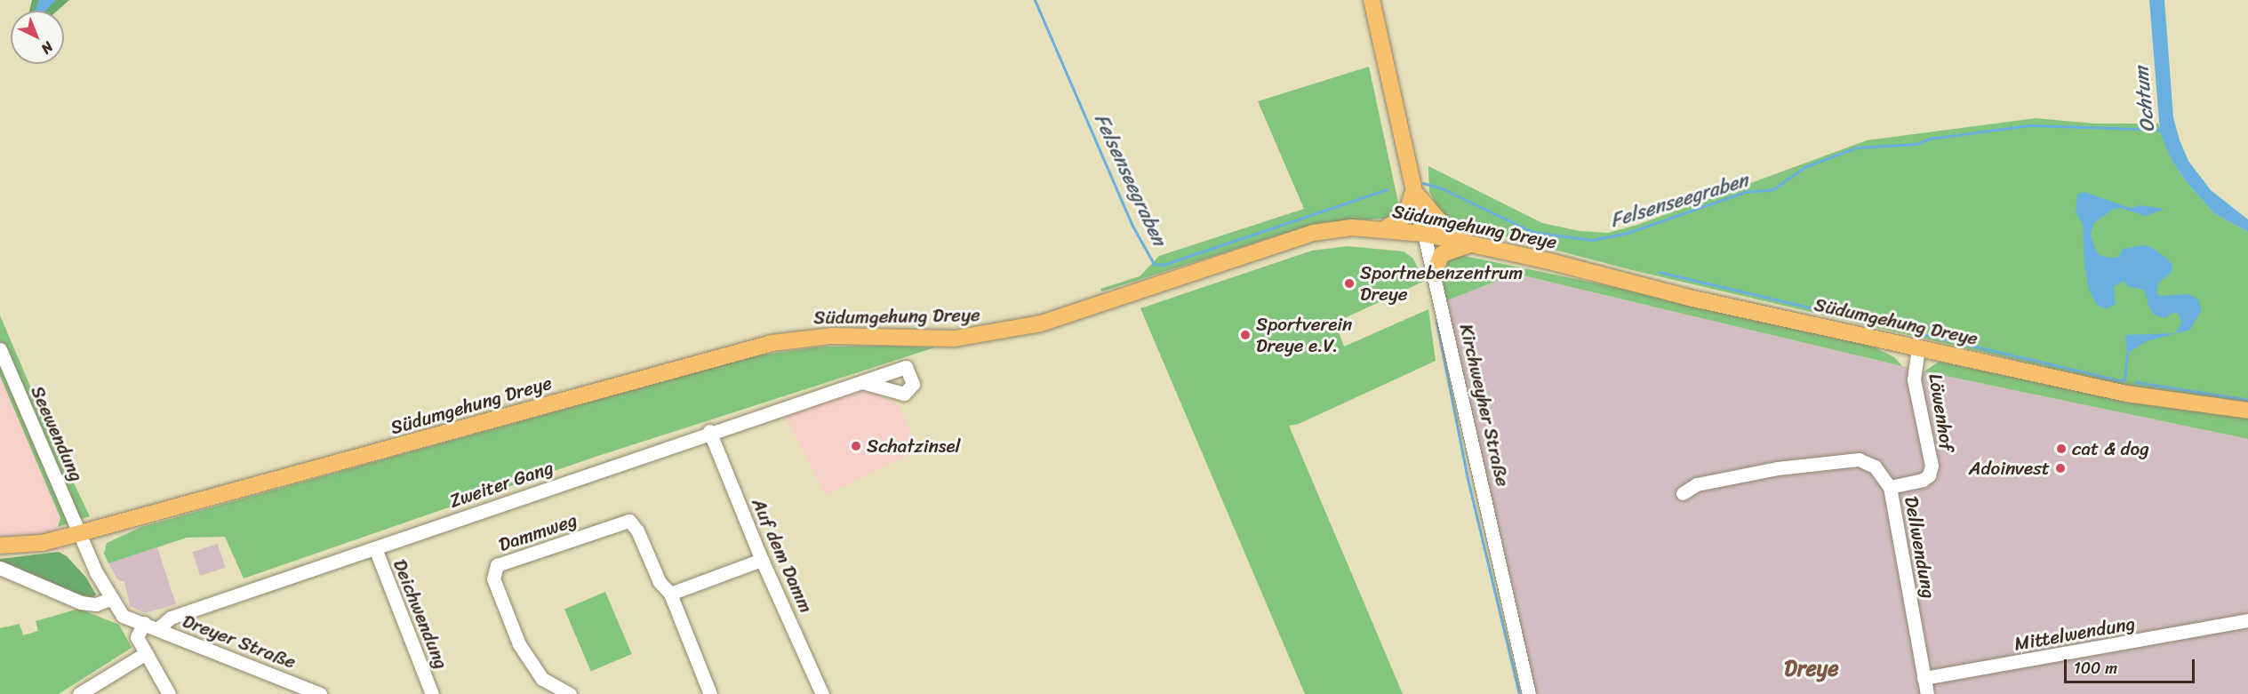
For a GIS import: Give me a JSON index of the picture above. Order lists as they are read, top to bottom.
{
  "streets": {
    "main road": ["Südumgehung Dreye", "Kirchweyher Straße"],
    "street": [
      "Löwenhof",
      "Seewendung",
      "Zweiter Gang",
      "Dammweg",
      "Dellwendung",
      "Auf dem Damm",
      "Deichwendung",
      "Mittelwendung",
      "Dreyer Straße"
    ]
  },
  "crossings": [
    ["Südumgehung Dreye", "Kirchweyher Straße"],
    ["Südumgehung Dreye", "Löwenhof"],
    ["Südumgehung Dreye", "Seewendung"],
    ["Löwenhof", "Dellwendung"],
    ["Seewendung", "Dreyer Straße"],
    ["Zweiter Gang", "Auf dem Damm"],
    ["Zweiter Gang", "Deichwendung"],
    ["Zweiter Gang", "Dreyer Straße"],
    ["Dellwendung", "Mittelwendung"]
  ],
  "districts": ["Dreye"],
  "water": ["Ochtum", "Felsenseegraben"],
  "places": [
    "Sportnebenzentrum Dreye",
    "Sportverein Dreye e.V.",
    "Schatzinsel",
    "cat & dog",
    "Adoinvest"
  ],
  "scale_bar": "100 m",
  "north": "bottom right"
}
